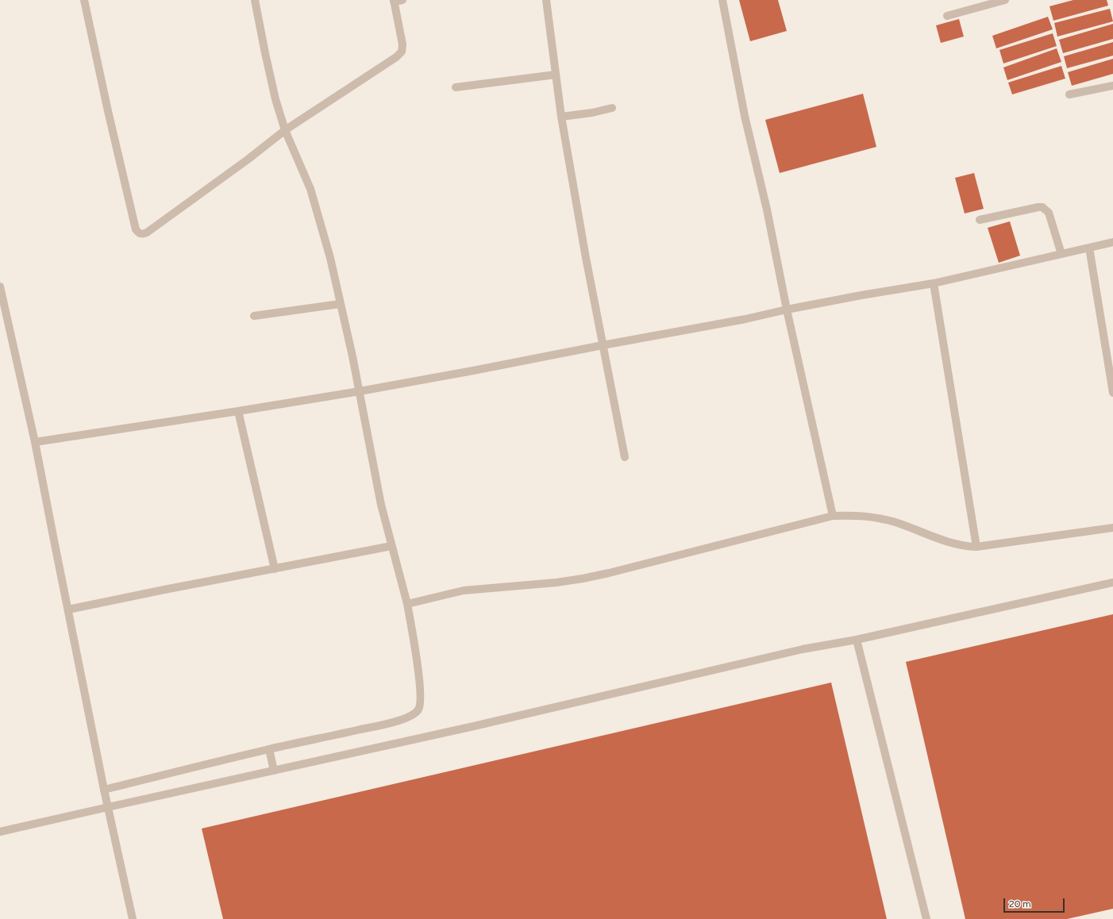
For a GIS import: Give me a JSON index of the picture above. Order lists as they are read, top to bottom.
{
  "scale_bar": "20 m"
}
